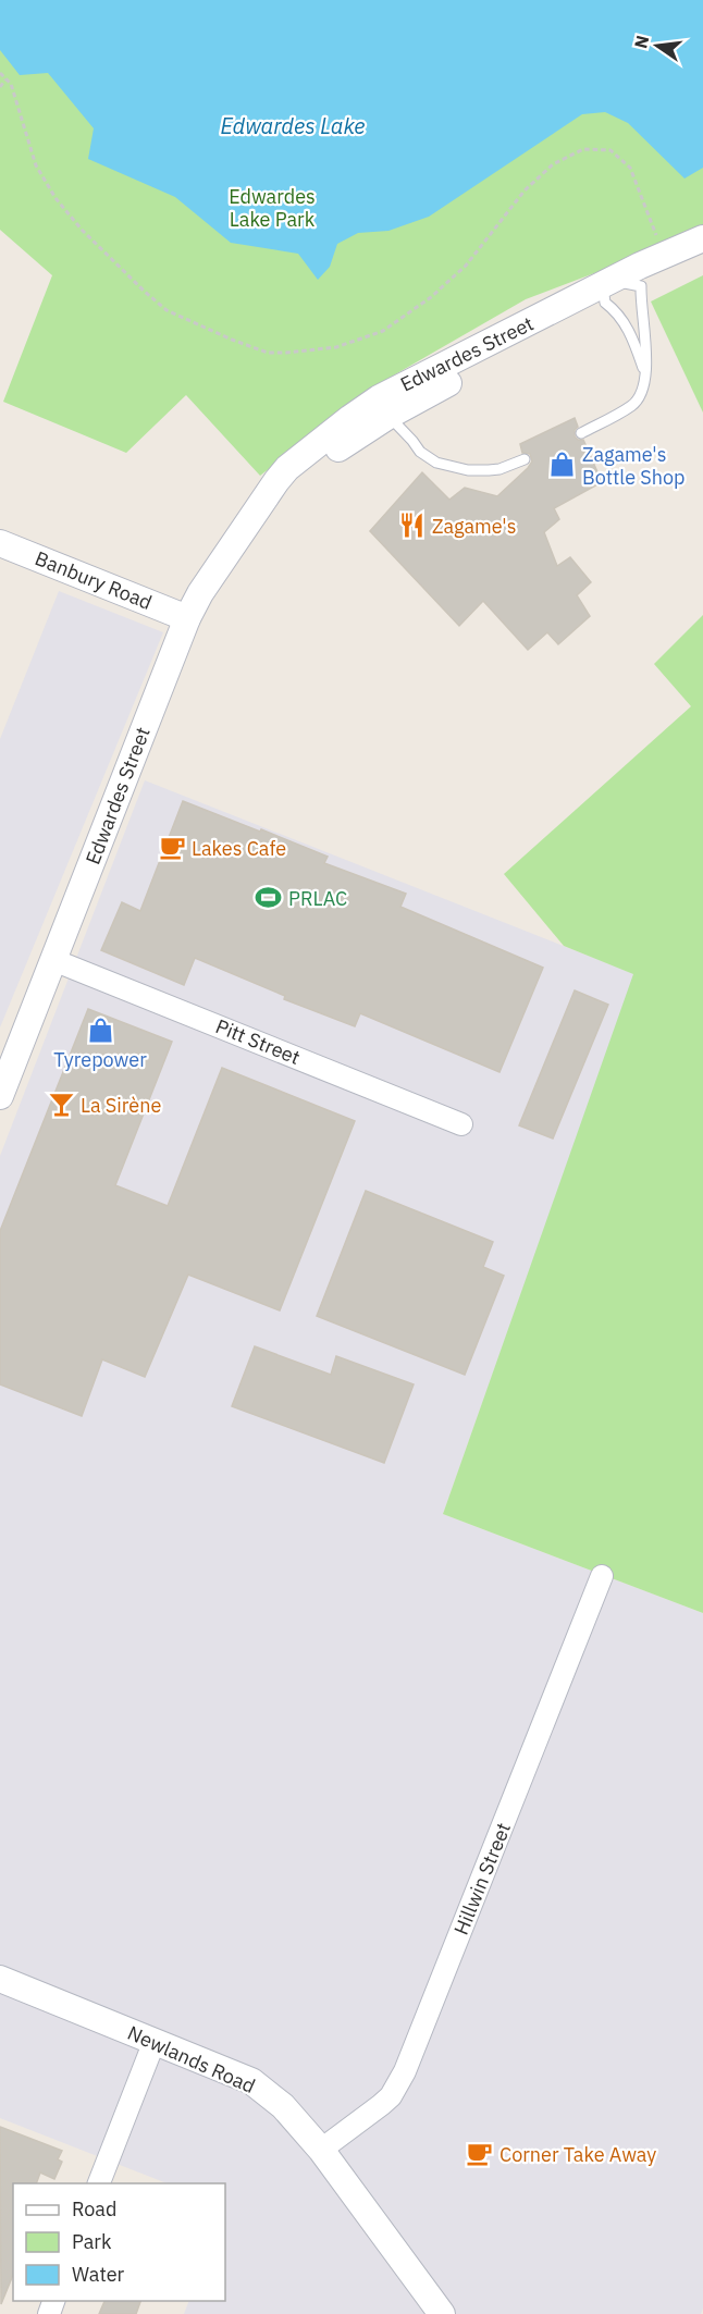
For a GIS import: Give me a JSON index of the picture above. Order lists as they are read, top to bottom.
{
  "streets": {
    "street": [
      "Edwardes Street",
      "Banbury Road",
      "Pitt Street",
      "Hillwin Street",
      "Newlands Road"
    ]
  },
  "crossings": [
    ["Edwardes Street", "Banbury Road"],
    ["Edwardes Street", "Pitt Street"],
    ["Hillwin Street", "Newlands Road"]
  ],
  "water": ["Edwardes Lake"],
  "parks": ["Edwardes Lake Park"],
  "places": {
    "shop": ["Zagame's Bottle Shop", "Tyrepower"],
    "restaurant": ["Zagame's"],
    "cafe": ["Lakes Cafe", "Corner Take Away"],
    "sports": ["PRLAC"],
    "bar": ["La Sirène"]
  },
  "legend": ["Road", "Park", "Water"],
  "north": "left"
}
